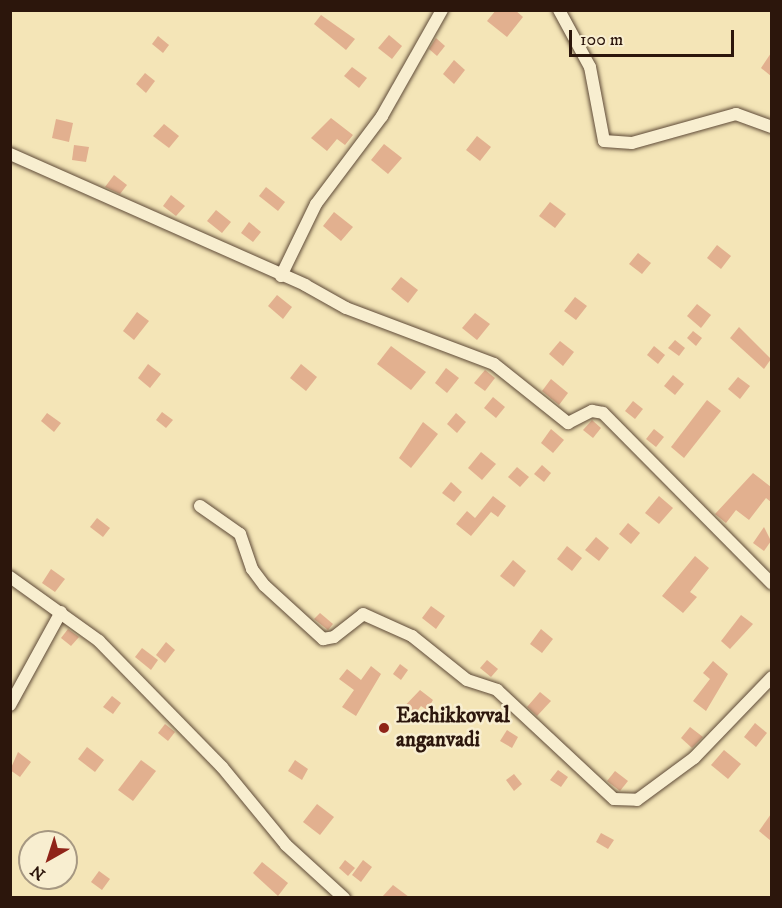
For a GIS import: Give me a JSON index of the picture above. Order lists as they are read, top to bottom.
{
  "places": ["Eachikkovval anganvadi"],
  "scale_bar": "100 m",
  "north": "bottom left"
}
